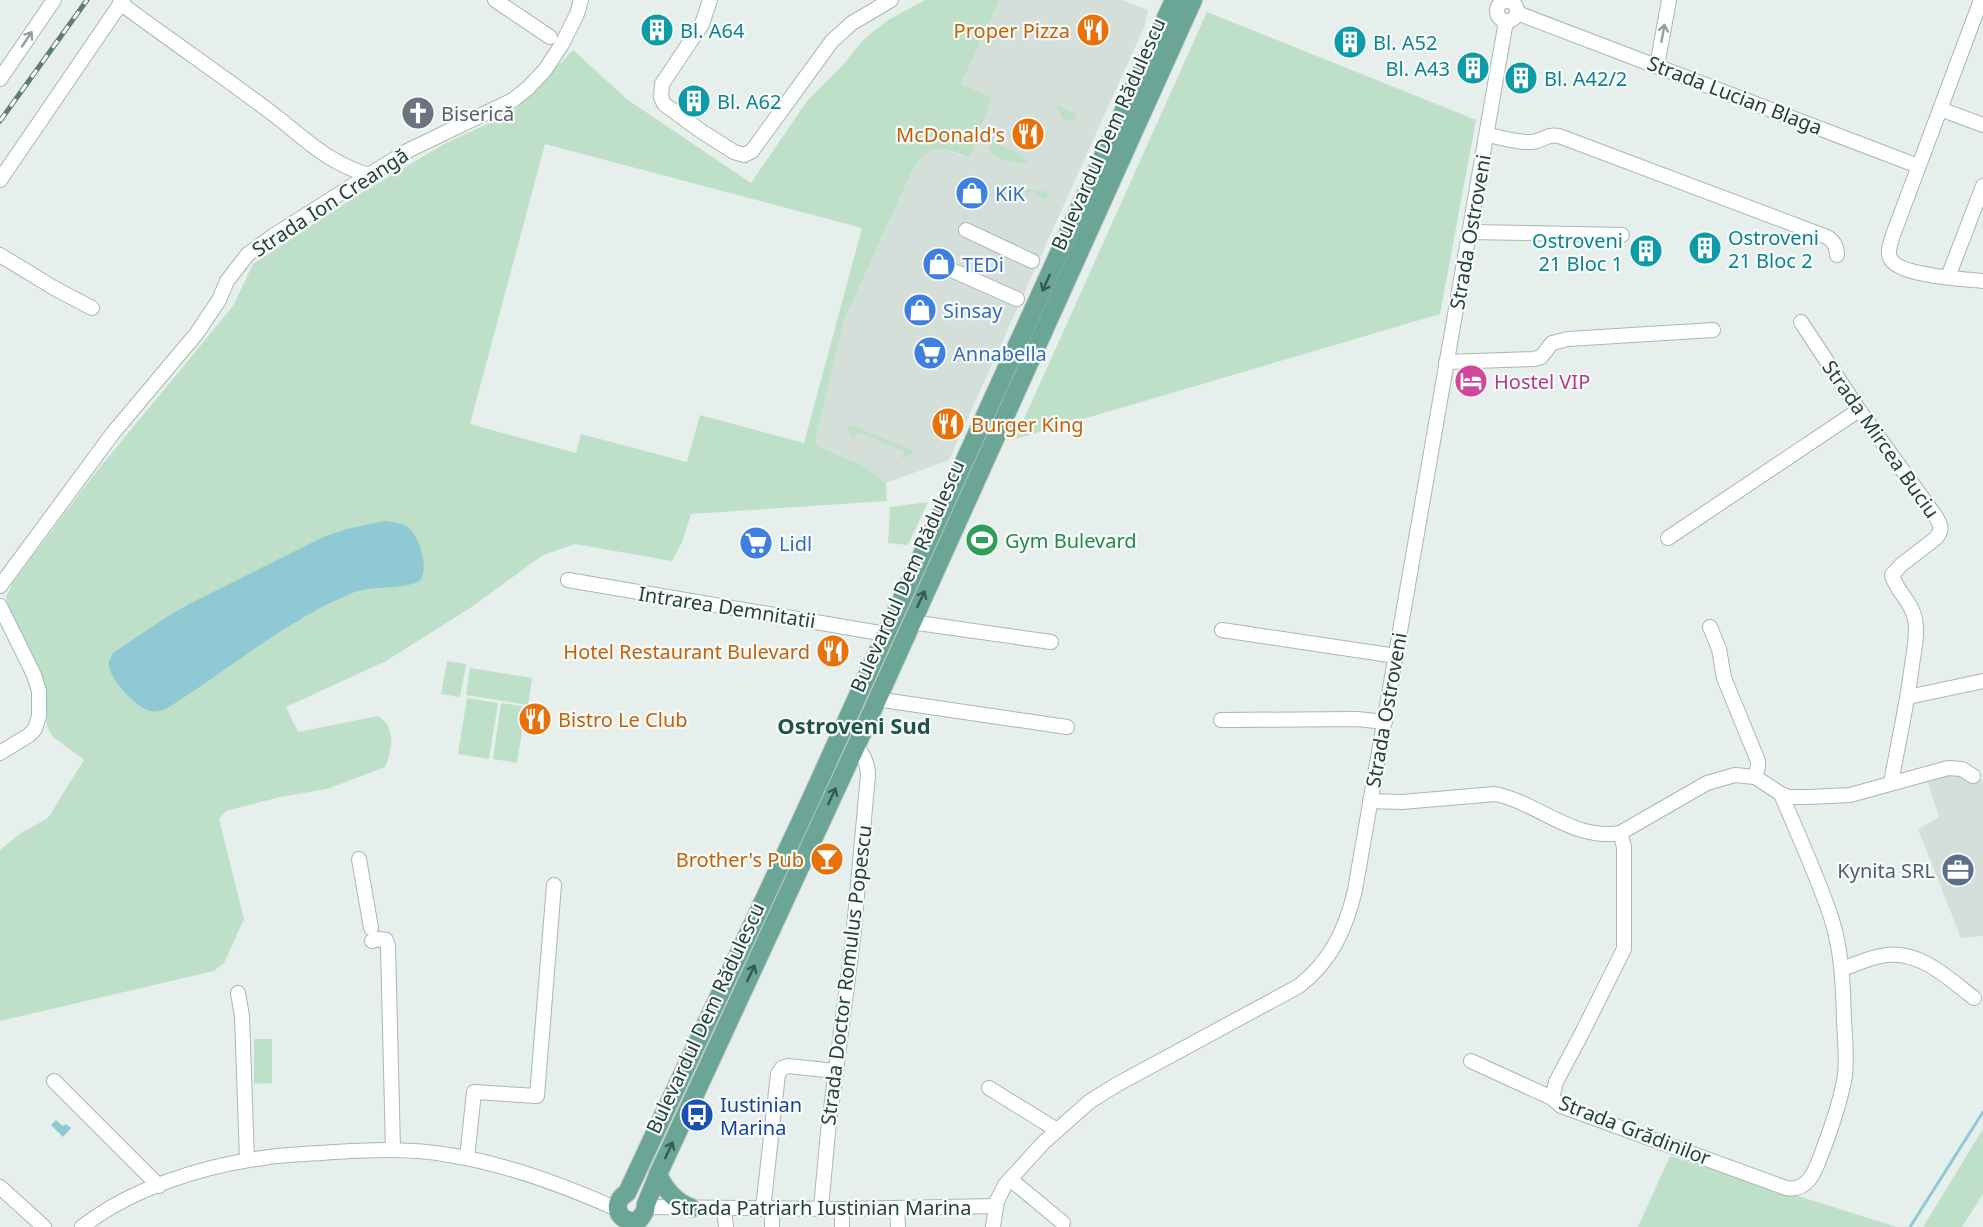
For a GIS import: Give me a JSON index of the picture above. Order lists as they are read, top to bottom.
{
  "streets": {
    "main road": ["Bulevardul Dem Rădulescu"],
    "street": [
      "Strada Lucian Blaga",
      "Strada Ion Creangă",
      "Strada Ostroveni",
      "Strada Mircea Buciu",
      "Intrarea Demnitatii",
      "Strada Doctor Romulus Popescu",
      "Strada Grădinilor",
      "Strada Patriarh Iustinian Marina"
    ]
  },
  "crossings": [
    ["Strada Lucian Blaga", "Strada Ostroveni"],
    ["Bulevardul Dem Rădulescu", "Intrarea Demnitatii"],
    ["Bulevardul Dem Rădulescu", "Strada Doctor Romulus Popescu"],
    ["Bulevardul Dem Rădulescu", "Strada Patriarh Iustinian Marina"],
    ["Strada Ostroveni", "Strada Patriarh Iustinian Marina"],
    ["Strada Doctor Romulus Popescu", "Strada Patriarh Iustinian Marina"]
  ],
  "districts": ["Ostroveni Sud"],
  "places": {
    "building": [
      "Bl. A64",
      "Bl. A52",
      "Bl. A43",
      "Bl. A42/2",
      "Bl. A62",
      "Ostroveni 21 Bloc 2",
      "Ostroveni 21 Bloc 1"
    ],
    "restaurant": [
      "Proper Pizza",
      "McDonald's",
      "Burger King",
      "Hotel Restaurant Bulevard",
      "Bistro Le Club"
    ],
    "church": ["Biserică"],
    "shop": ["KiK", "TEDi", "Sinsay"],
    "supermarket": ["Annabella", "Lidl"],
    "hotel": ["Hostel VIP"],
    "sports": ["Gym Bulevard"],
    "bar": ["Brother's Pub"],
    "office": ["Kynita SRL"],
    "bus stop": ["Iustinian Marina"]
  }
}
